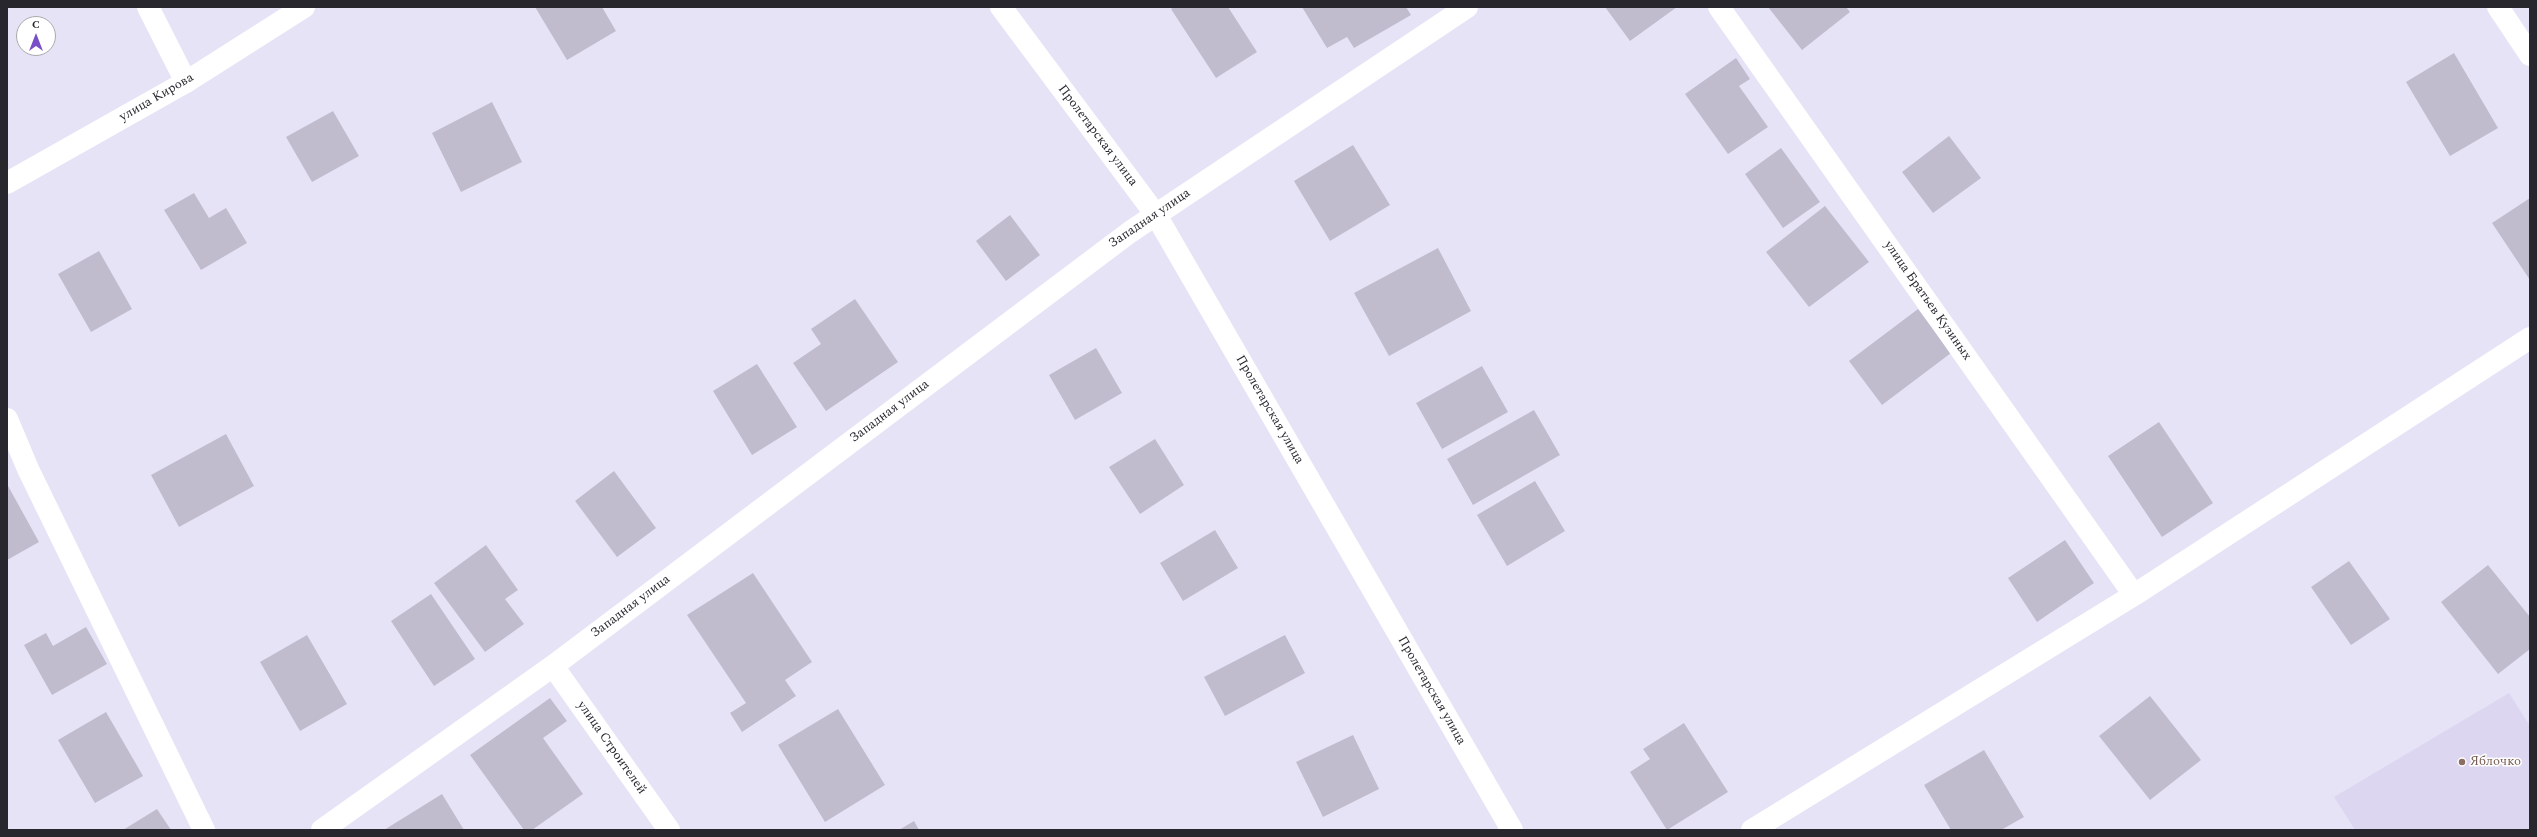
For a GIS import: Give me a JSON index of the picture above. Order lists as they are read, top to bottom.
{
  "streets": {
    "street": [
      "улица Кирова",
      "Пролетарская улица",
      "Западная улица",
      "улица Братьев Кузиных",
      "улица Строителей"
    ]
  },
  "crossings": [
    ["Пролетарская улица", "Западная улица"],
    ["Западная улица", "улица Строителей"]
  ],
  "places": ["Яблочко"],
  "north": "top"
}
